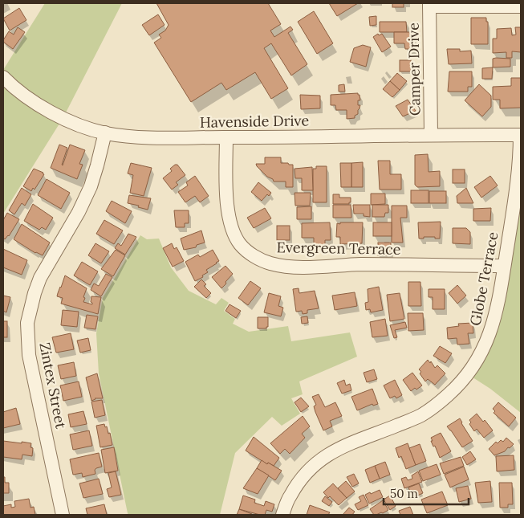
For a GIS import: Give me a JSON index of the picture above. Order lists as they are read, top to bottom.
{
  "streets": {
    "street": [
      "Camper Drive",
      "Havenside Drive",
      "Evergreen Terrace",
      "Globe Terrace",
      "Zintex Street"
    ]
  },
  "crossings": [
    ["Camper Drive", "Havenside Drive"],
    ["Havenside Drive", "Evergreen Terrace"],
    ["Havenside Drive", "Globe Terrace"],
    ["Havenside Drive", "Zintex Street"],
    ["Evergreen Terrace", "Globe Terrace"]
  ],
  "scale_bar": "50 m"
}
